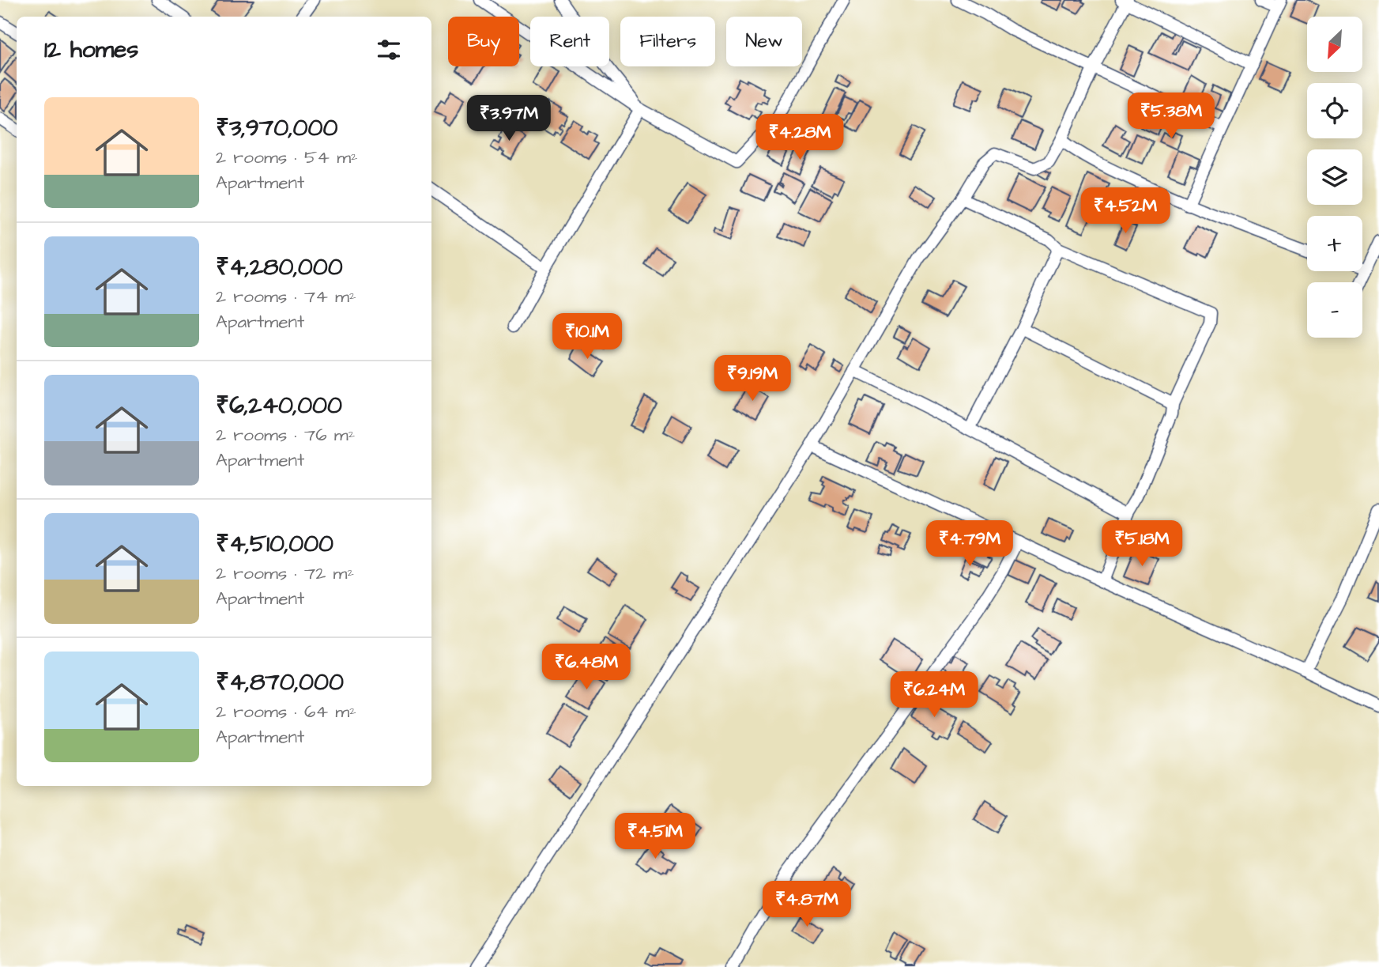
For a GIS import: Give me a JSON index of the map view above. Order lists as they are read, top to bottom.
{
  "north": "bottom left",
  "page": {
    "map_buttons": ["+", "−"],
    "chip": [
      "Buy",
      "Rent",
      "Filters",
      "New"
    ],
    "heading": "12 homes",
    "list": [
      {
        "name": "₹3,970,000",
        "note": "2 rooms · 54 m² · Apartment"
      },
      {
        "name": "₹4,280,000",
        "note": "2 rooms · 74 m² · Apartment"
      },
      {
        "name": "₹6,240,000",
        "note": "2 rooms · 76 m² · Apartment"
      },
      {
        "name": "₹4,510,000",
        "note": "2 rooms · 72 m² · Apartment"
      },
      {
        "name": "₹4,870,000",
        "note": "2 rooms · 64 m² · Apartment"
      }
    ],
    "price": [
      "₹5.38M",
      "₹3.97M",
      "₹4.28M",
      "₹4.52M",
      "₹10.1M",
      "₹9.19M",
      "₹4.79M",
      "₹5.18M",
      "₹6.48M",
      "₹6.24M",
      "₹4.51M",
      "₹4.87M"
    ]
  }
}
